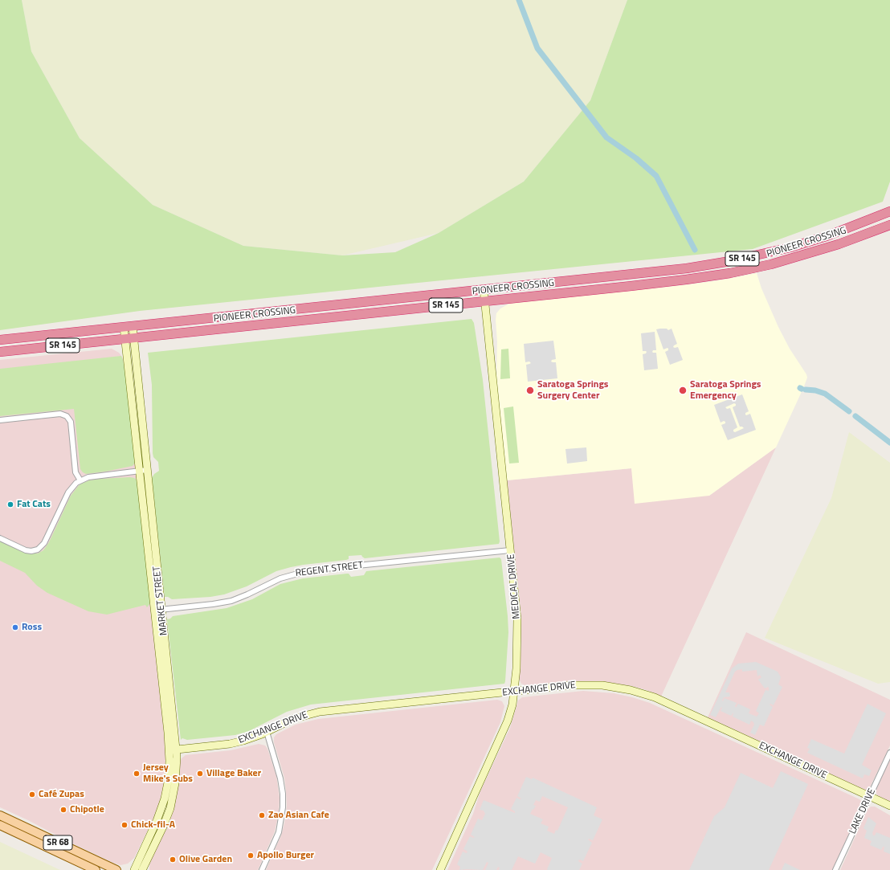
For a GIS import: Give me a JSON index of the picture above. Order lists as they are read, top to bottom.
{
  "streets": {
    "highway": ["PIONEER CROSSING", "SR 145"],
    "main road": ["SR 68"],
    "street": [
      "REGENT STREET",
      "MEDICAL DRIVE",
      "MARKET STREET",
      "EXCHANGE DRIVE",
      "LAKE DRIVE"
    ]
  },
  "crossings": [
    ["PIONEER CROSSING", "MEDICAL DRIVE"],
    ["PIONEER CROSSING", "MARKET STREET"],
    ["REGENT STREET", "MEDICAL DRIVE"],
    ["REGENT STREET", "MARKET STREET"],
    ["MEDICAL DRIVE", "EXCHANGE DRIVE"],
    ["MARKET STREET", "EXCHANGE DRIVE"],
    ["EXCHANGE DRIVE", "LAKE DRIVE"]
  ],
  "places": [
    "Saratoga Springs Surgery Center",
    "Saratoga Springs Emergency",
    "Fat Cats",
    "Ross",
    "Jersey Mike's Subs",
    "Village Baker",
    "Café Zupas",
    "Chipotle",
    "Zao Asian Cafe",
    "Chick-fil-A",
    "Apollo Burger",
    "Olive Garden"
  ]
}
